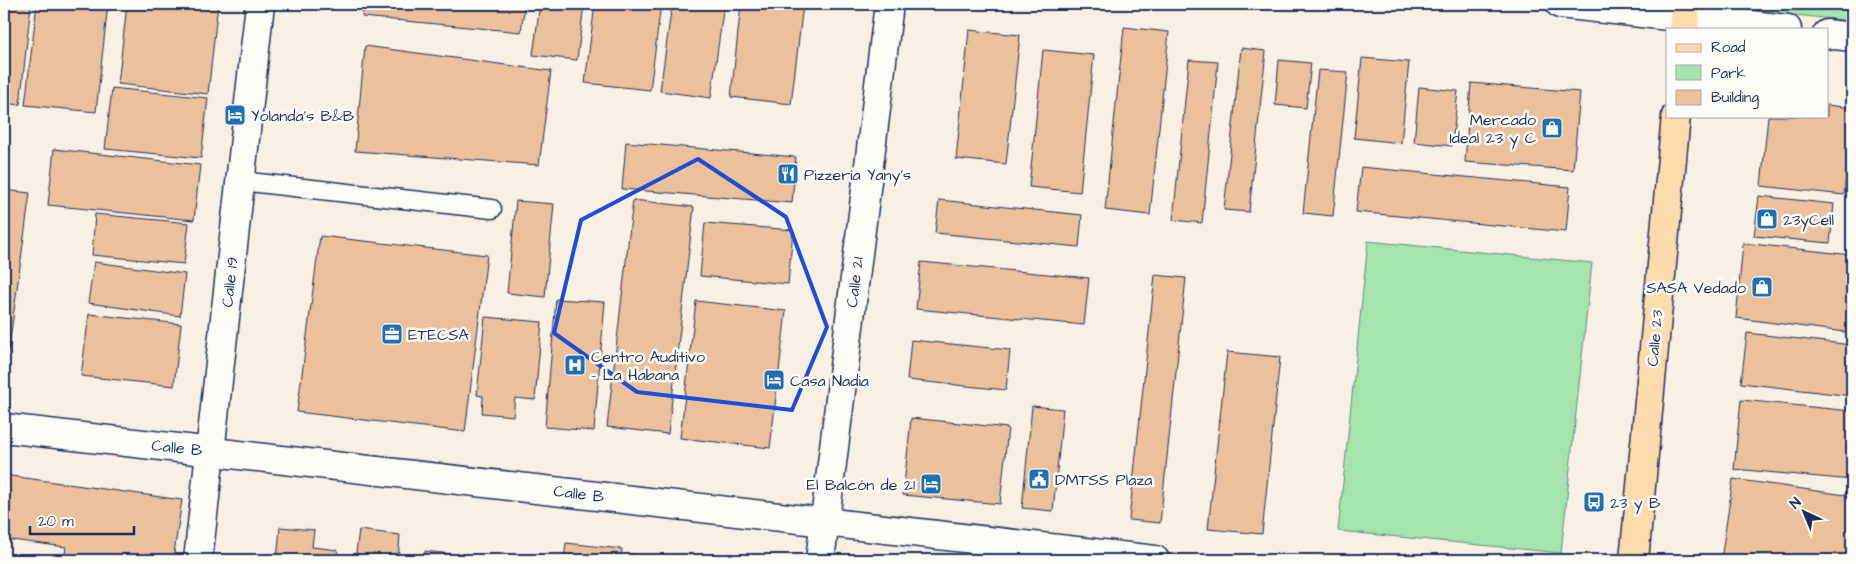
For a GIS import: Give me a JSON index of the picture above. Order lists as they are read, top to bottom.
{
  "streets": {
    "main road": ["Calle 23"],
    "street": ["Calle 19", "Calle 21", "Calle B"]
  },
  "crossings": [
    ["Calle 19", "Calle B"],
    ["Calle 21", "Calle B"]
  ],
  "places": {
    "hotel": ["Yolanda's B&B", "Casa Nadia", "El Balcón de 21"],
    "shop": ["Mercado Ideal 23 y C", "23yCell", "SASA Vedado"],
    "restaurant": ["Pizzería Yany's"],
    "office": ["ETECSA"],
    "hospital": ["Centro Auditivo - La Habana"],
    "public building": ["DMTSS Plaza"],
    "bus stop": ["23 y B"]
  },
  "legend": ["Road", "Park", "Building"],
  "scale_bar": "20 m",
  "north": "top left"
}
